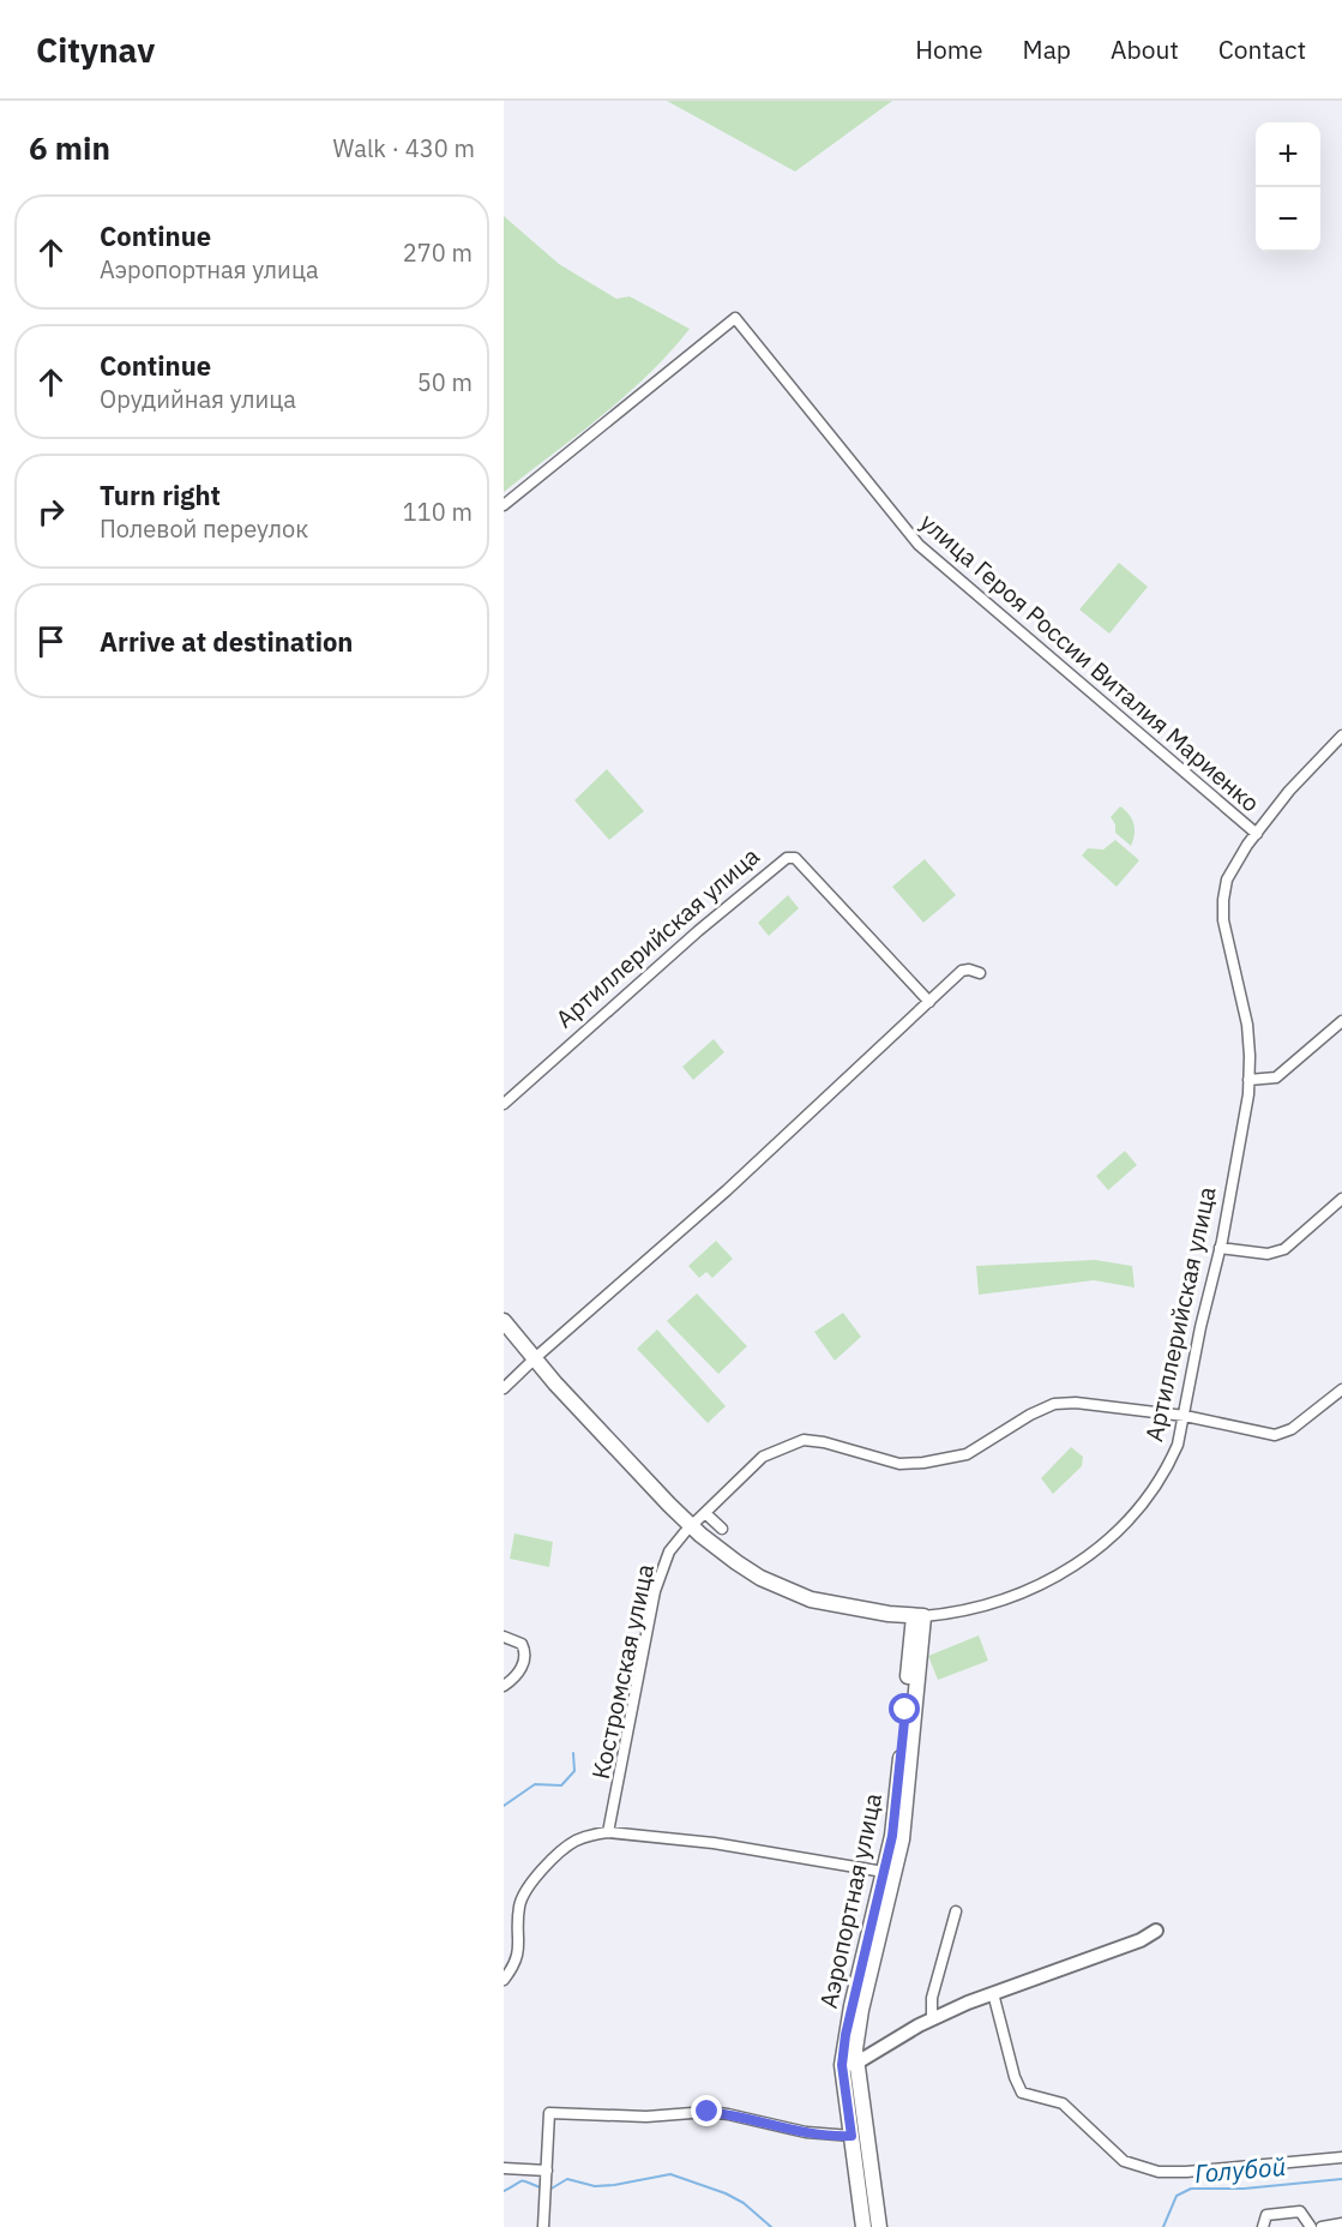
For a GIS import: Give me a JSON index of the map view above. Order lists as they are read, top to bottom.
{
  "streets": {
    "main road": ["Артиллерийская улица", "Аэропортная улица"],
    "street": ["улица Героя России Виталия Мариенко", "Костромская улица"]
  },
  "crossings": [
    ["улица Героя России Виталия Мариенко", "Артиллерийская улица"],
    ["Артиллерийская улица", "Костромская улица"],
    ["Артиллерийская улица", "Аэропортная улица"]
  ],
  "water": ["Голубой"],
  "page": {
    "header": "Citynav",
    "nav": [
      "Home",
      "Map",
      "About",
      "Contact"
    ],
    "heading": ["6 min", "Walk · 430 m"],
    "map_buttons": ["+", "−"],
    "list": [
      ["Continue", "Аэропортная улица", "270 m"],
      ["Continue", "Орудийная улица", "50 m"],
      ["Turn right", "Полевой переулок", "110 m"],
      "Arrive at destination"
    ]
  }
}
